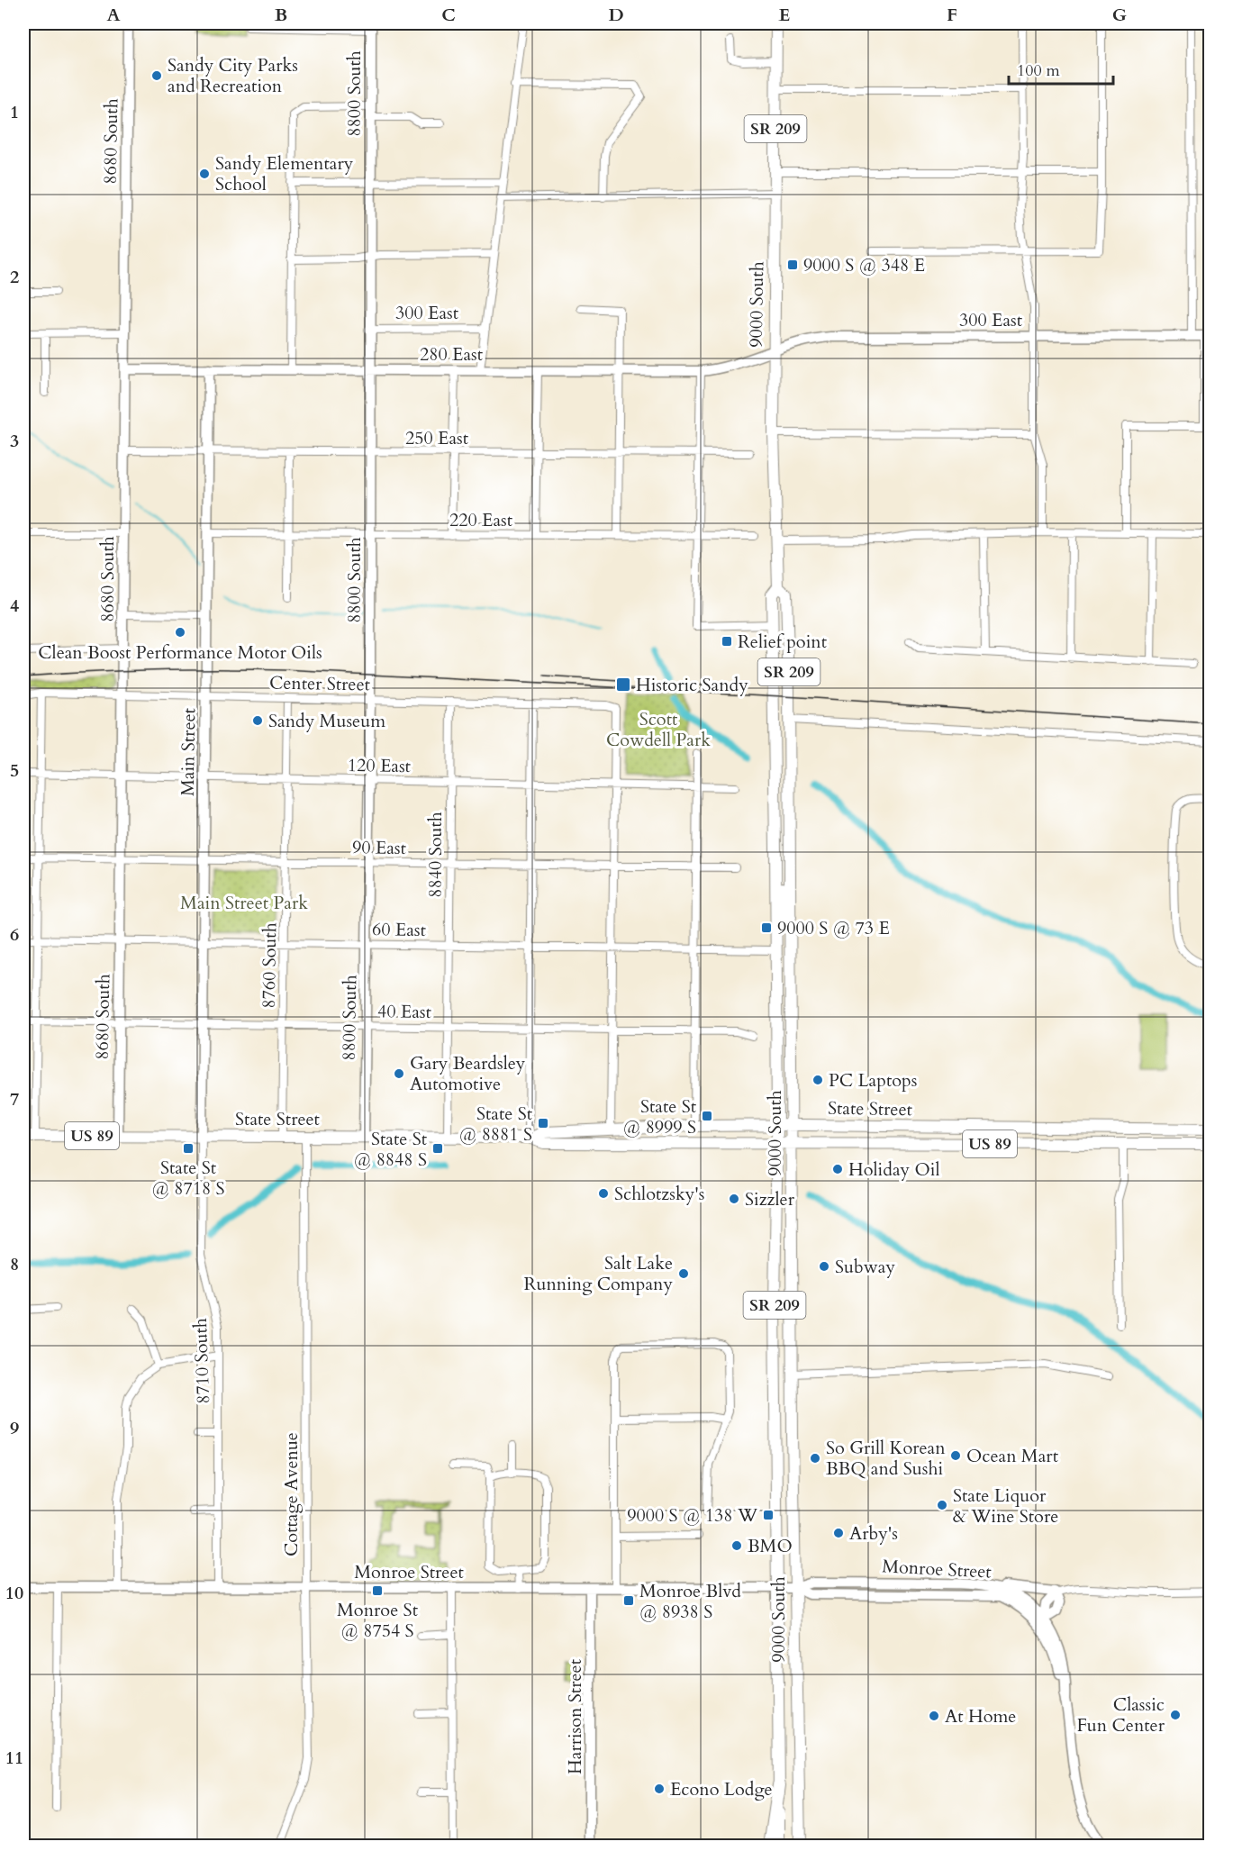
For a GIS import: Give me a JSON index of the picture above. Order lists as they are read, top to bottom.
{
  "streets": {
    "main road": [
      "SR 209",
      "9000 South",
      "State Street",
      "US 89"
    ],
    "street": [
      "8800 South",
      "8680 South",
      "300 East",
      "280 East",
      "250 East",
      "220 East",
      "Center Street",
      "Main Street",
      "120 East",
      "90 East",
      "8840 South",
      "60 East",
      "8760 South",
      "40 East",
      "8710 South",
      "Cottage Avenue",
      "Monroe Street",
      "Harrison Street"
    ]
  },
  "crossings": [
    ["8800 South", "300 East"],
    ["8800 South", "280 East"],
    ["8800 South", "250 East"],
    ["8800 South", "220 East"],
    ["8800 South", "Center Street"],
    ["8800 South", "120 East"],
    ["8800 South", "90 East"],
    ["8800 South", "60 East"],
    ["8800 South", "40 East"],
    ["8800 South", "State Street"],
    ["8680 South", "280 East"],
    ["8680 South", "250 East"],
    ["8680 South", "Center Street"],
    ["8680 South", "120 East"],
    ["8680 South", "90 East"],
    ["8680 South", "60 East"],
    ["8680 South", "40 East"],
    ["8680 South", "State Street"],
    ["9000 South", "300 East"],
    ["9000 South", "280 East"],
    ["9000 South", "60 East"],
    ["9000 South", "State Street"],
    ["9000 South", "Monroe Street"],
    ["300 East", "280 East"],
    ["280 East", "Main Street"],
    ["250 East", "Main Street"],
    ["220 East", "Main Street"],
    ["Center Street", "Main Street"],
    ["Center Street", "120 East"],
    ["Center Street", "8840 South"],
    ["Center Street", "8760 South"],
    ["Main Street", "120 East"],
    ["Main Street", "90 East"],
    ["Main Street", "60 East"],
    ["Main Street", "40 East"],
    ["Main Street", "State Street"],
    ["Main Street", "8710 South"],
    ["120 East", "8840 South"],
    ["120 East", "8760 South"],
    ["90 East", "8840 South"],
    ["90 East", "8760 South"],
    ["8840 South", "60 East"],
    ["8840 South", "40 East"],
    ["8840 South", "State Street"],
    ["60 East", "8760 South"],
    ["8760 South", "40 East"],
    ["8760 South", "State Street"],
    ["State Street", "8710 South"],
    ["State Street", "Cottage Avenue"],
    ["8710 South", "Monroe Street"],
    ["Cottage Avenue", "Monroe Street"],
    ["Monroe Street", "Harrison Street"]
  ],
  "parks": ["Scott Cowdell Park", "Main Street Park"],
  "places": {
    "other": [
      "Sandy City Parks and Recreation",
      "Sandy Elementary School",
      "Clean Boost Performance Motor Oils",
      "Sandy Museum",
      "Gary Beardsley Automotive",
      "PC Laptops",
      "Holiday Oil",
      "Schlotzsky's",
      "Sizzler",
      "Subway",
      "Salt Lake Running Company",
      "Ocean Mart",
      "So Grill Korean BBQ and Sushi",
      "State Liquor & Wine Store",
      "Arby's",
      "BMO",
      "Classic Fun Center",
      "At Home",
      "Econo Lodge"
    ],
    "transit": [
      "9000 S @ 348 E",
      "Relief point",
      "Historic Sandy",
      "9000 S @ 73 E",
      "State St @ 8999 S",
      "State St @ 8881 S",
      "State St @ 8718 S",
      "State St @ 8848 S",
      "9000 S @ 138 W",
      "Monroe St @ 8754 S",
      "Monroe Blvd @ 8938 S"
    ]
  },
  "scale_bar": "100 m",
  "grid": {
    "columns": [
      "A",
      "B",
      "C",
      "D",
      "E",
      "F",
      "G"
    ],
    "rows": [
      "1",
      "2",
      "3",
      "4",
      "5",
      "6",
      "7",
      "8",
      "9",
      "10",
      "11"
    ]
  }
}
